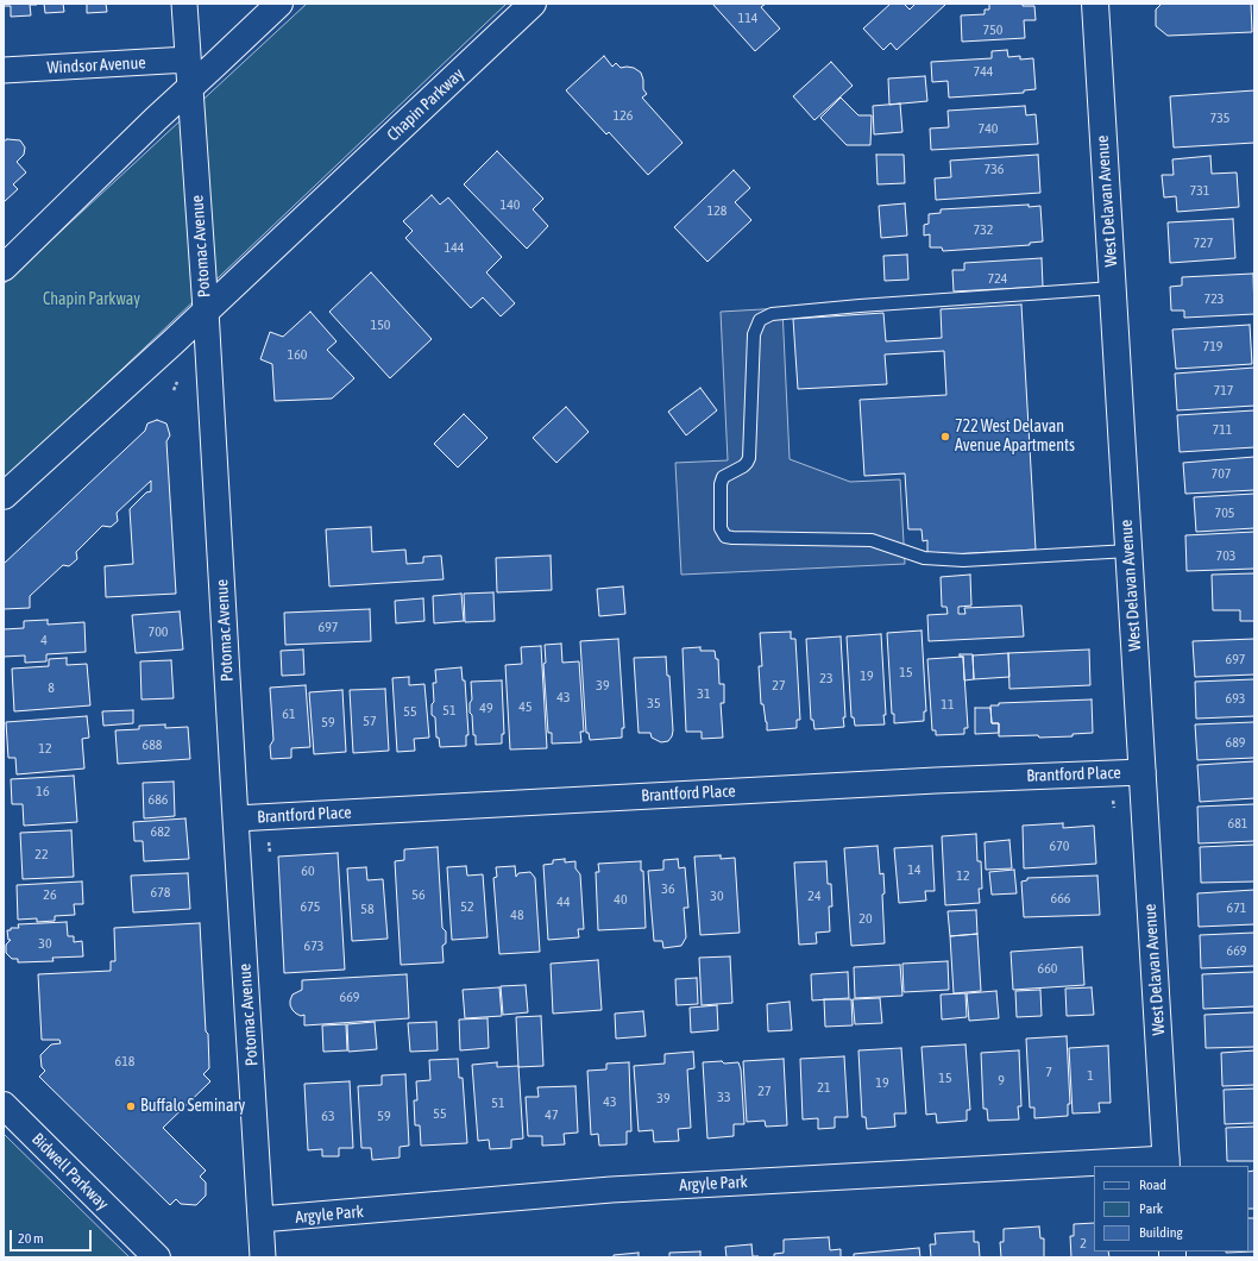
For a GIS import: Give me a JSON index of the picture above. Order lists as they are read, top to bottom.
{
  "streets": {
    "street": [
      "Windsor Avenue",
      "Chapin Parkway",
      "West Delavan Avenue",
      "Potomac Avenue",
      "Brantford Place",
      "Bidwell Parkway",
      "Argyle Park"
    ]
  },
  "crossings": [
    ["Windsor Avenue", "Potomac Avenue"],
    ["Chapin Parkway", "Potomac Avenue"],
    ["West Delavan Avenue", "Brantford Place"],
    ["West Delavan Avenue", "Argyle Park"],
    ["Potomac Avenue", "Brantford Place"],
    ["Potomac Avenue", "Argyle Park"]
  ],
  "parks": ["Chapin Parkway"],
  "places": ["722 West Delavan Avenue Apartments", "Buffalo Seminary"],
  "house_numbers": [
    "114",
    "750",
    "744",
    "126",
    "735",
    "740",
    "736",
    "731",
    "140",
    "128",
    "732",
    "727",
    "144",
    "724",
    "723",
    "150",
    "719",
    "160",
    "717",
    "711",
    "707",
    "705",
    "703",
    "697",
    "700",
    "4",
    "697",
    "15",
    "19",
    "23",
    "39",
    "27",
    "8",
    "31",
    "43",
    "693",
    "35",
    "11",
    "45",
    "49",
    "51",
    "55",
    "61",
    "57",
    "59",
    "689",
    "688",
    "12",
    "16",
    "686",
    "681",
    "682",
    "670",
    "22",
    "14",
    "60",
    "12",
    "36",
    "678",
    "26",
    "56",
    "30",
    "24",
    "666",
    "40",
    "44",
    "675",
    "52",
    "671",
    "58",
    "48",
    "20",
    "30",
    "673",
    "669",
    "660",
    "669",
    "618",
    "7",
    "1",
    "15",
    "9",
    "19",
    "21",
    "27",
    "33",
    "39",
    "43",
    "51",
    "55",
    "47",
    "63",
    "59",
    "2"
  ],
  "legend": ["Road", "Park", "Building"],
  "scale_bar": "20 m"
}
